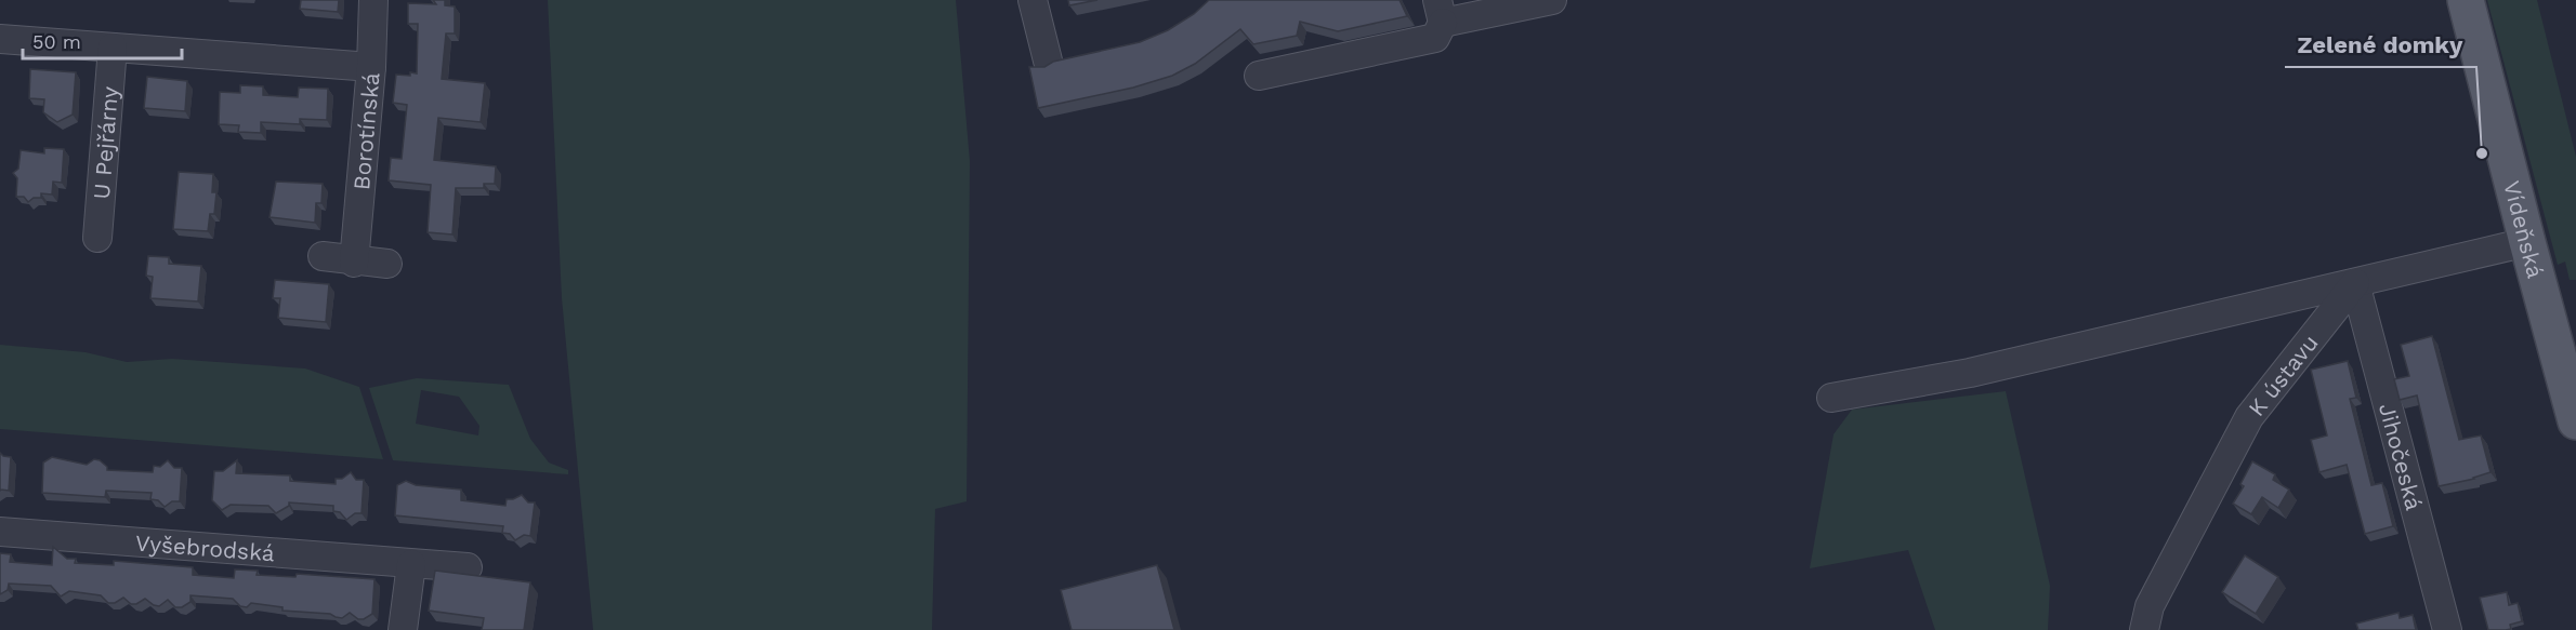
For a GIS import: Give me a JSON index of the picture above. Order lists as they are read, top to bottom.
{
  "streets": {
    "main road": ["Vídeňská"],
    "street": [
      "Borotínská",
      "U Pejřárny",
      "K ústavu",
      "Jihočeská",
      "Vyšebrodská"
    ]
  },
  "crossings": [
    ["K ústavu", "Jihočeská"]
  ],
  "places": ["Zelené domky"],
  "scale_bar": "50 m"
}
